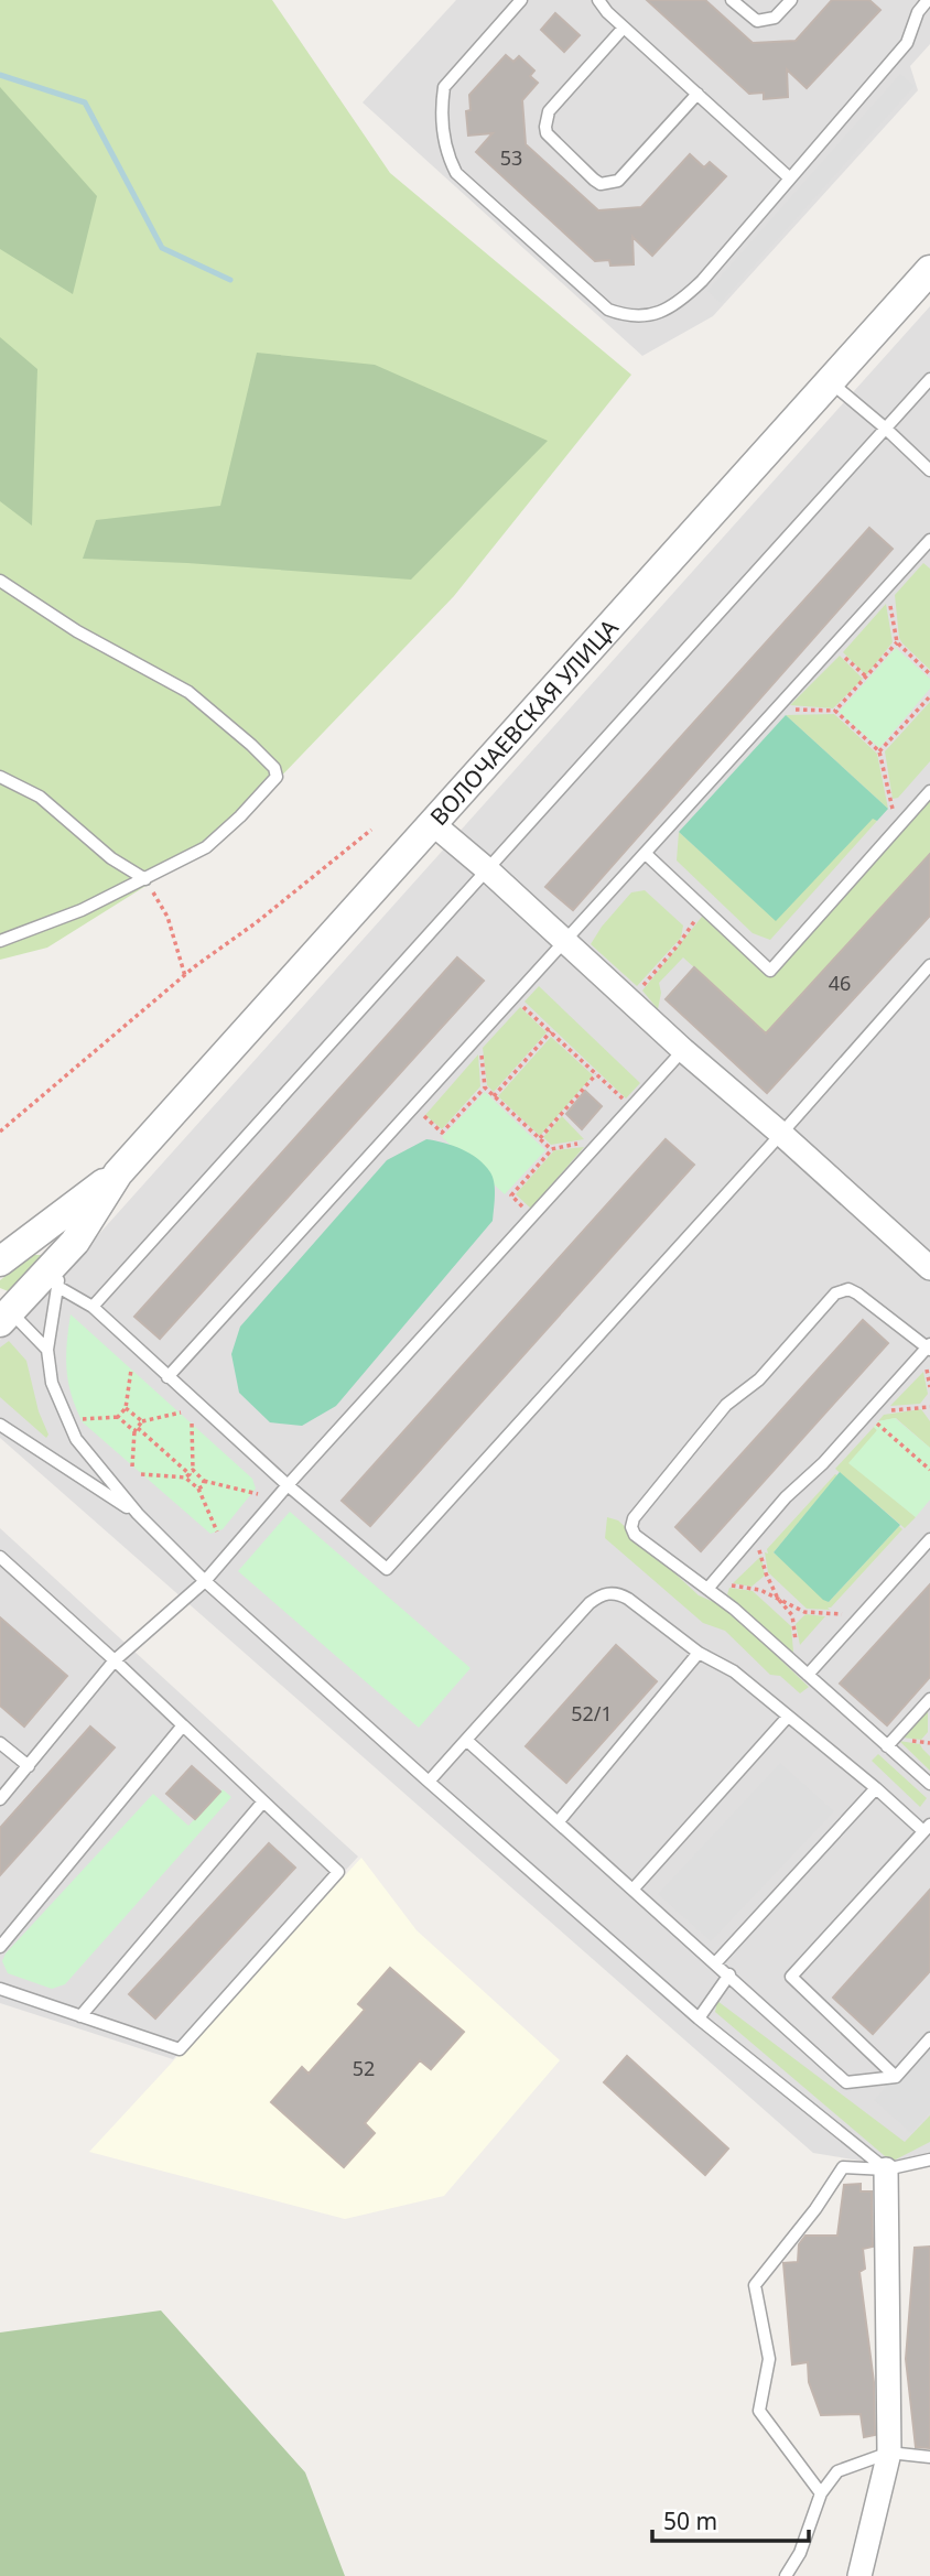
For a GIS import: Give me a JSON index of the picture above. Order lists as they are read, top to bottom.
{
  "streets": {
    "street": ["ВОЛОЧАЕВСКАЯ УЛИЦА"]
  },
  "house_numbers": [
    "53",
    "46",
    "52/1",
    "52"
  ],
  "scale_bar": "50 m"
}
